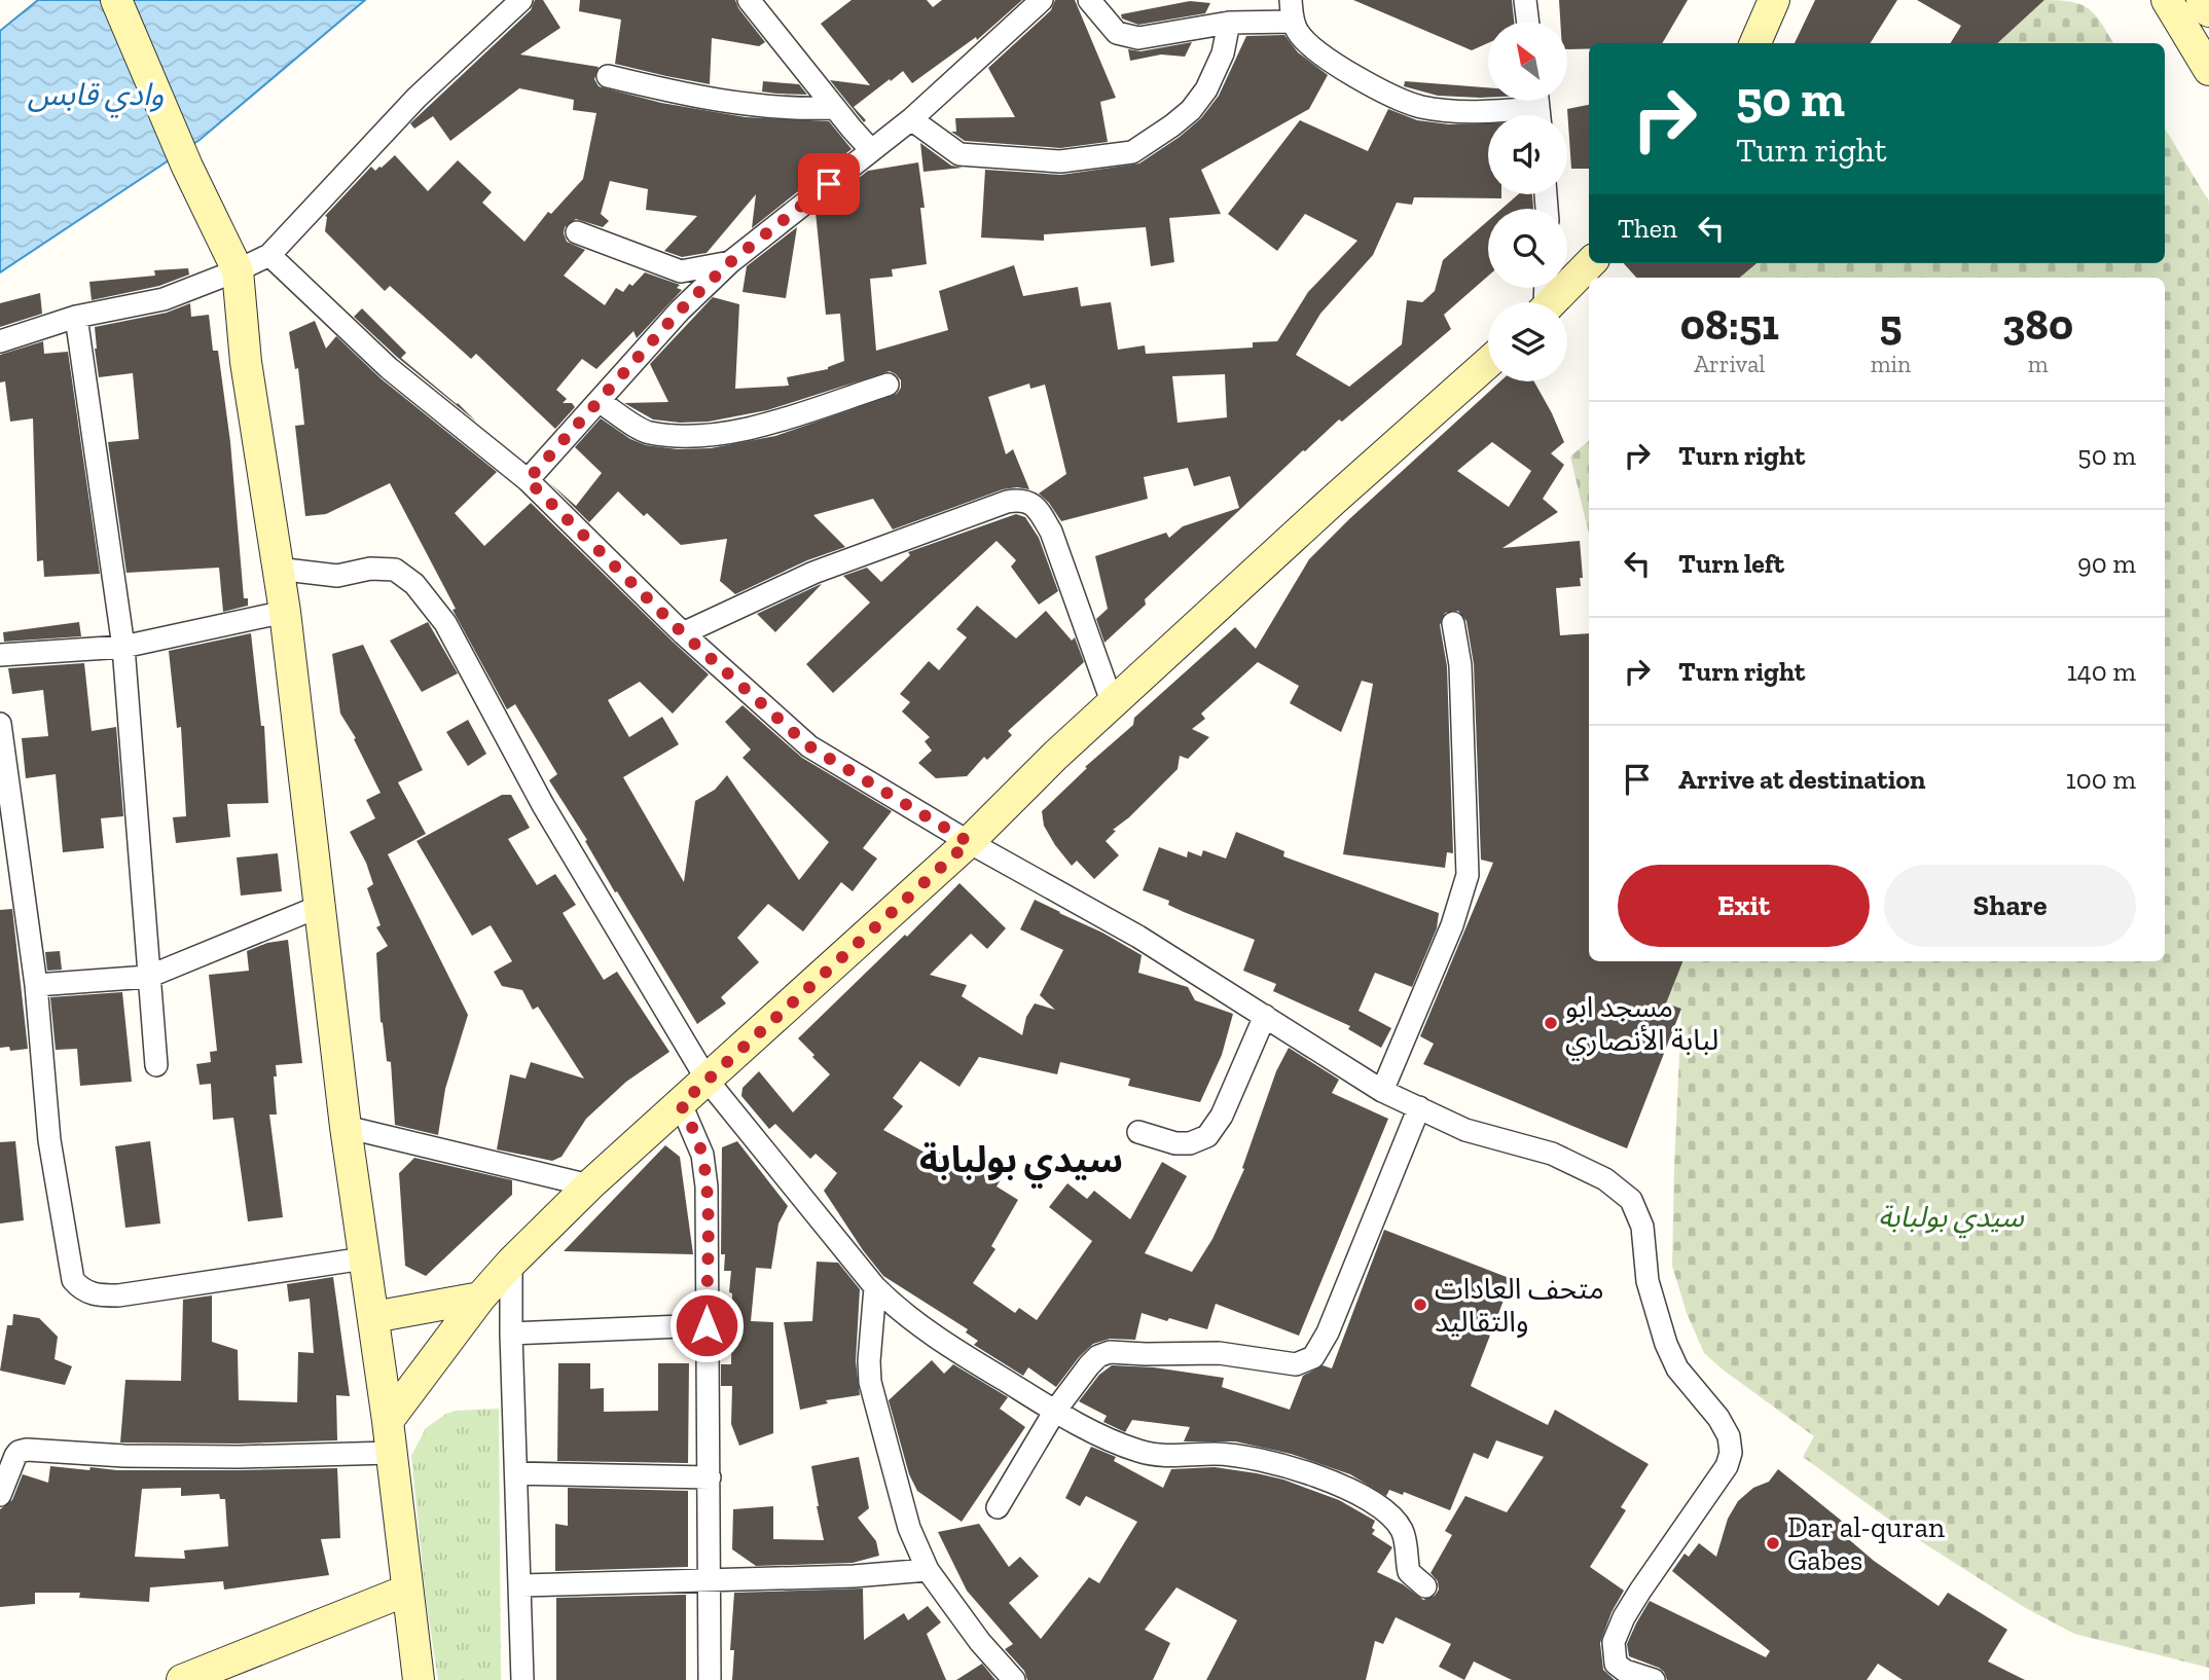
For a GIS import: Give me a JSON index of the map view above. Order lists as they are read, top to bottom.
{
  "districts": ["سيدي بولبابة"],
  "water": ["وادي قابس"],
  "parks": ["سيدي بولبابة"],
  "places": ["مسجد ابو لبابة الأنصاري", "متحف العادات والتقاليد", "Dar al-quran Gabes"],
  "north": "top left",
  "page": {
    "turn": ["50 m", "Turn right"],
    "then": "Then",
    "eta": [
      "08:51",
      "Arrival",
      "5",
      "min",
      "380",
      "m"
    ],
    "list": [
      {
        "name": "Turn right",
        "value": "50 m"
      },
      {
        "name": "Turn left",
        "value": "90 m"
      },
      {
        "name": "Turn right",
        "value": "140 m"
      },
      {
        "name": "Arrive at destination",
        "value": "100 m"
      }
    ],
    "buttons": ["Exit", "Share"]
  }
}
